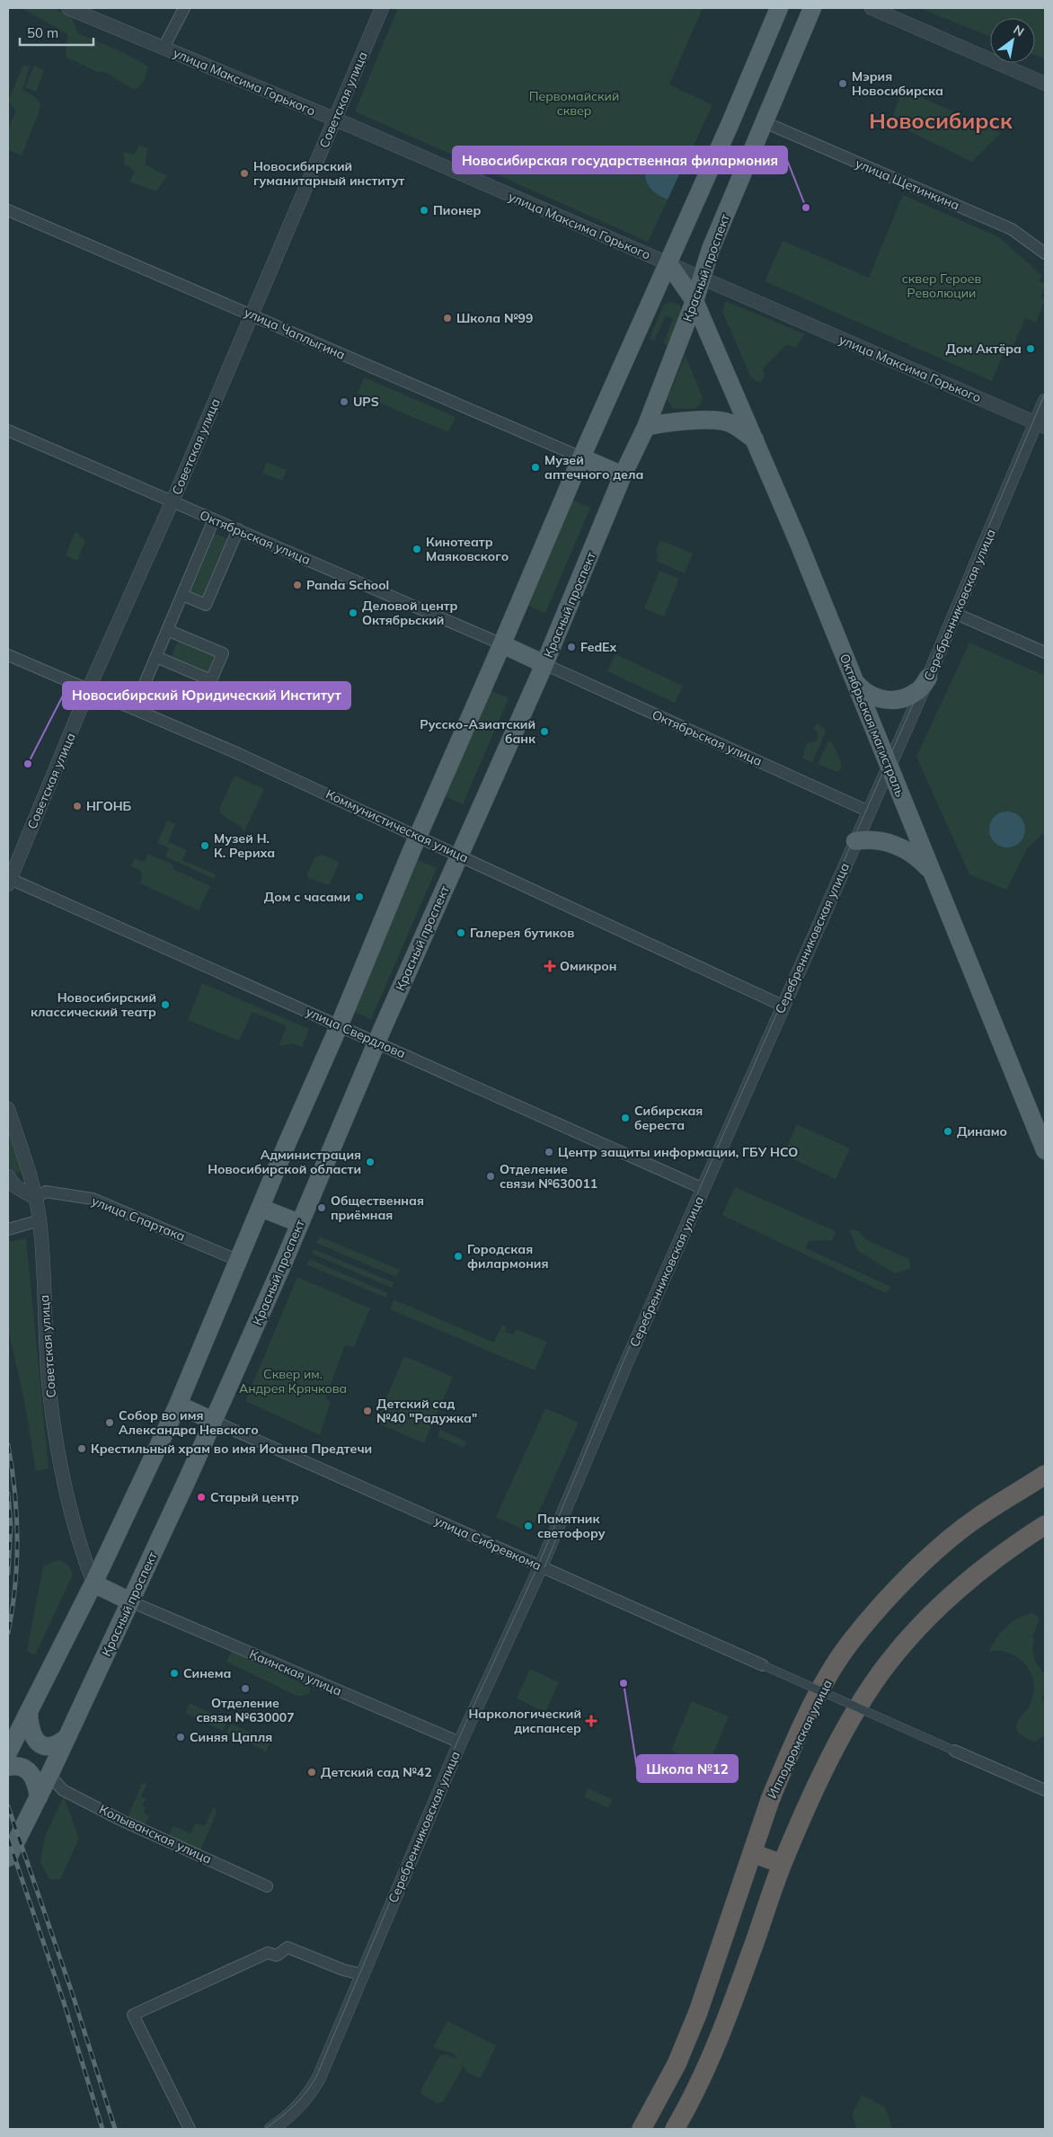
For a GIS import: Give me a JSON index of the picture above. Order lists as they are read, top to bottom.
{
  "streets": {
    "highway": ["Ипподромская улица"],
    "main road": ["Красный проспект", "Октябрьская магистраль"],
    "street": [
      "улица Максима Горького",
      "Советская улица",
      "улица Щетинкина",
      "улица Чаплыгина",
      "Октябрьская улица",
      "Серебренниковская улица",
      "Коммунистическая улица",
      "улица Свердлова",
      "улица Спартака",
      "улица Сибревкома",
      "Каинская улица",
      "Колыванская улица"
    ]
  },
  "crossings": [
    ["улица Максима Горького", "Советская улица"],
    ["улица Максима Горького", "Красный проспект"],
    ["улица Максима Горького", "Серебренниковская улица"],
    ["улица Максима Горького", "Октябрьская магистраль"],
    ["Советская улица", "улица Чаплыгина"],
    ["Советская улица", "Октябрьская улица"],
    ["Советская улица", "Коммунистическая улица"],
    ["Советская улица", "улица Свердлова"],
    ["Советская улица", "улица Спартака"],
    ["улица Щетинкина", "Красный проспект"],
    ["Красный проспект", "Октябрьская улица"],
    ["Красный проспект", "Октябрьская магистраль"],
    ["Красный проспект", "Коммунистическая улица"],
    ["Красный проспект", "улица Свердлова"],
    ["Красный проспект", "улица Сибревкома"],
    ["Красный проспект", "Каинская улица"],
    ["Красный проспект", "Колыванская улица"],
    ["Октябрьская улица", "Серебренниковская улица"],
    ["Серебренниковская улица", "Октябрьская магистраль"],
    ["Серебренниковская улица", "Коммунистическая улица"],
    ["Серебренниковская улица", "улица Свердлова"],
    ["Серебренниковская улица", "улица Сибревкома"],
    ["Серебренниковская улица", "Каинская улица"]
  ],
  "districts": ["Новосибирск"],
  "parks": ["Первомайский сквер", "сквер Героев Революции", "Сквер им. Андрея Крячкова"],
  "places": {
    "other": [
      "Мэрия Новосибирска",
      "Новосибирский гуманитарный институт",
      "Новосибирская государственная филармония",
      "Пионер",
      "Школа №99",
      "Дом Актёра",
      "UPS",
      "Музей аптечного дела",
      "Кинотеатр Маяковского",
      "Panda School",
      "Деловой центр Октябрьский",
      "FedEx",
      "Русско-Азиатский банк",
      "Новосибирский Юридический Институт",
      "НГОНБ",
      "Музей Н. К. Рериха",
      "Дом с часами",
      "Галерея бутиков",
      "Новосибирский классический театр",
      "Сибирская береста",
      "Динамо",
      "Центр защиты информации, ГБУ НСО",
      "Администрация Новосибирской области",
      "Отделение связи №630011",
      "Общественная приёмная",
      "Городская филармония",
      "Детский сад №40 \"Радужка\"",
      "Собор во имя Александра Невского",
      "Крестильный храм во имя Иоанна Предтечи",
      "Старый центр",
      "Памятник светофору",
      "Синема",
      "Школа №12",
      "Отделение связи №630007",
      "Синяя Цапля",
      "Детский сад №42"
    ],
    "health": ["Омикрон", "Наркологический диспансер"]
  },
  "scale_bar": "50 m",
  "north": "top right"
}
